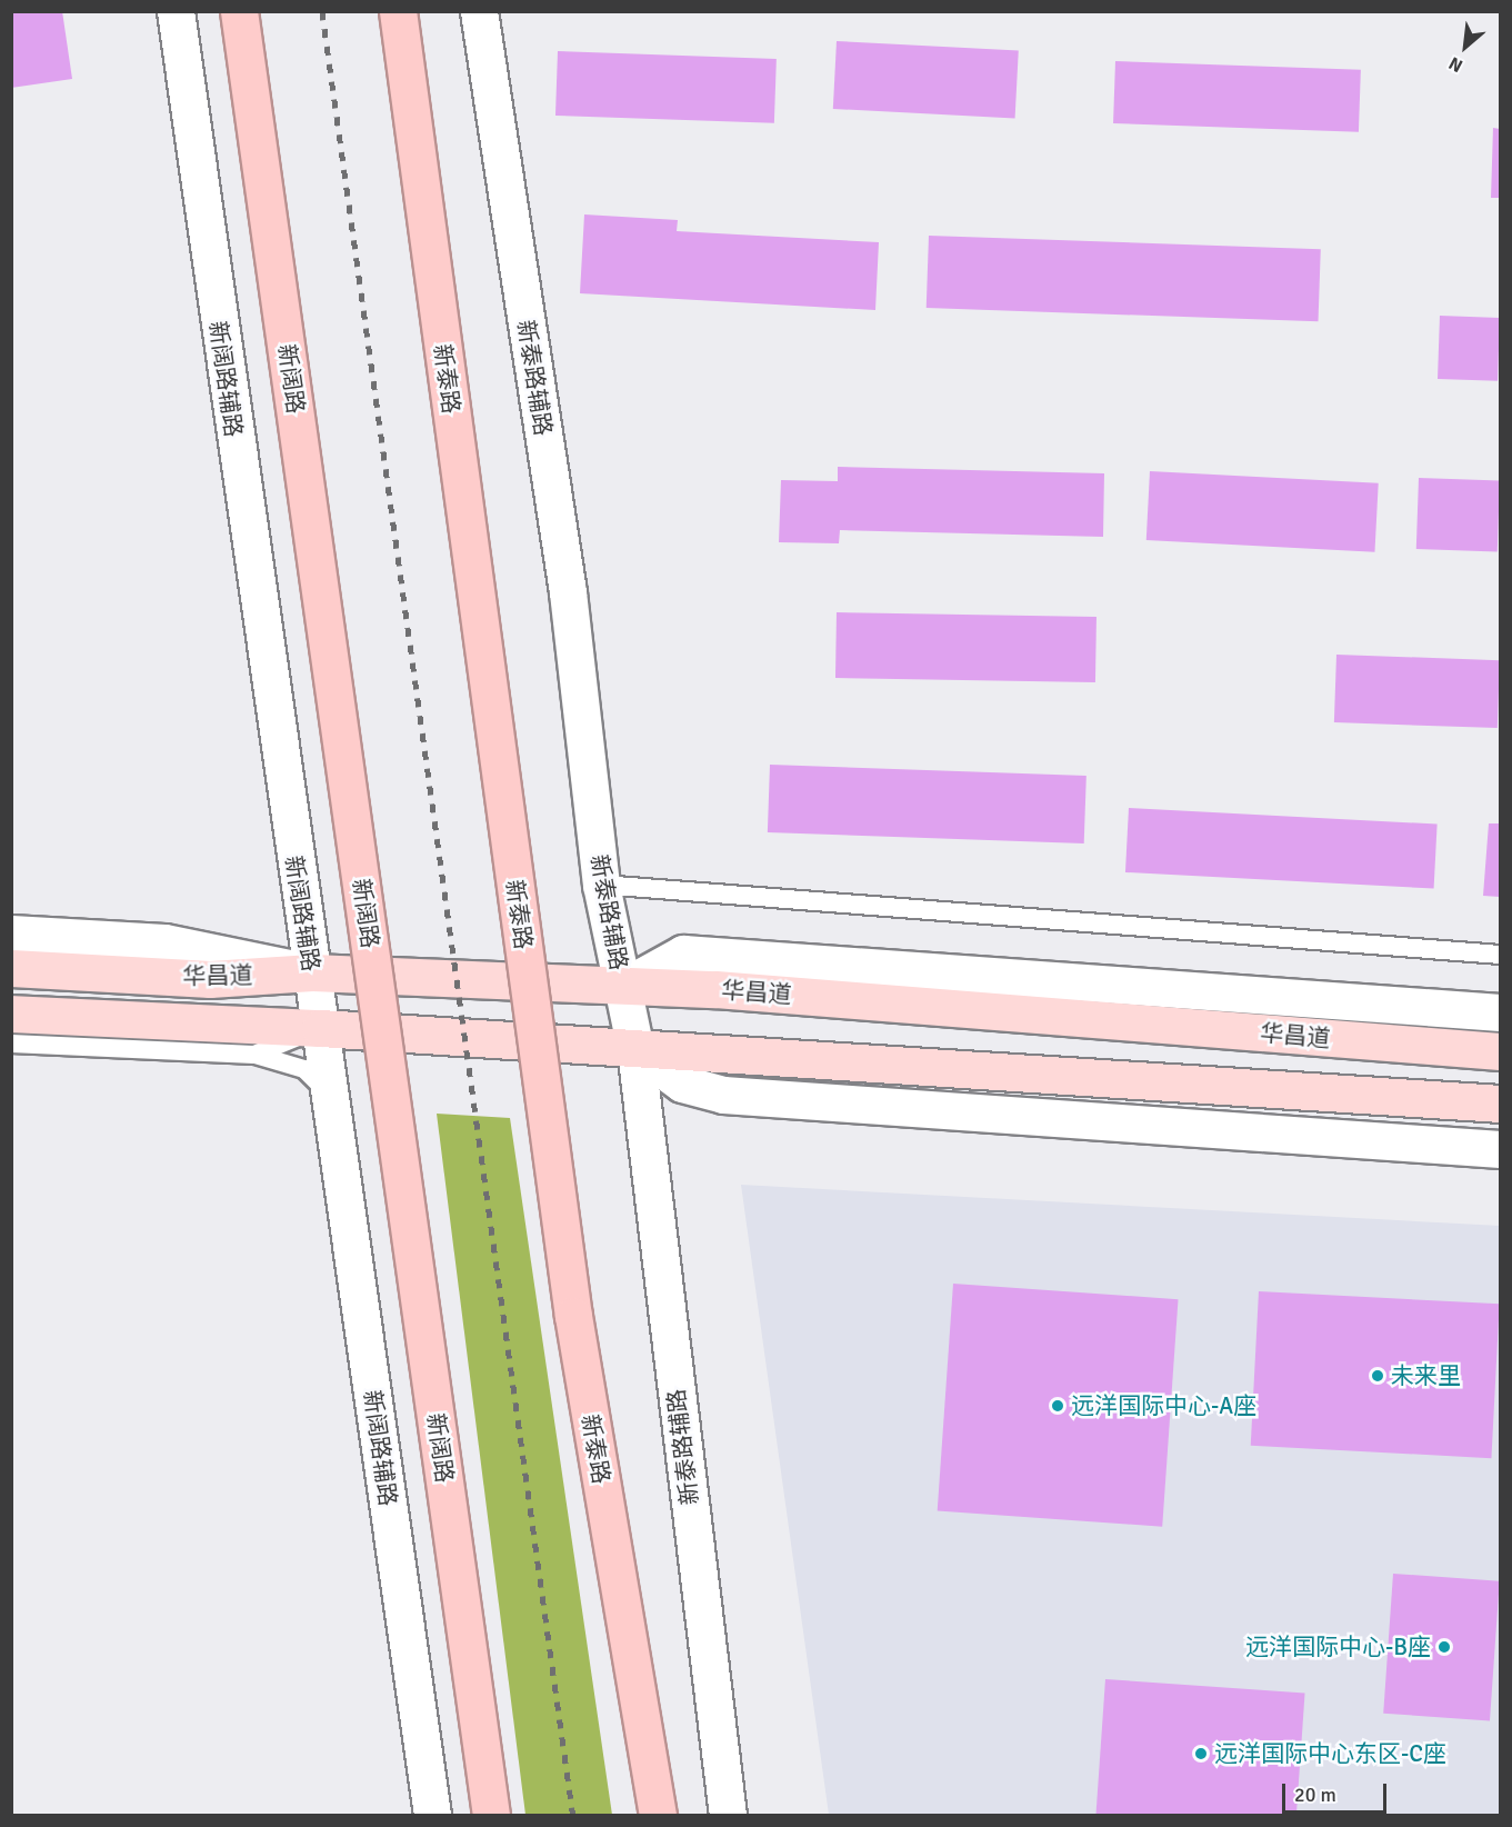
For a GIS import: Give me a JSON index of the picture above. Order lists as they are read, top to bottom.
{
  "streets": {
    "highway": ["新阔路", "新泰路"],
    "main road": ["华昌道"],
    "street": ["新泰路辅路", "新阔路辅路"]
  },
  "crossings": [
    ["新泰路辅路", "华昌道"],
    ["新阔路辅路", "华昌道"]
  ],
  "places": [
    "未来里",
    "远洋国际中心-A座",
    "远洋国际中心-B座",
    "远洋国际中心东区-C座"
  ],
  "scale_bar": "20 m",
  "north": "bottom left"
}
